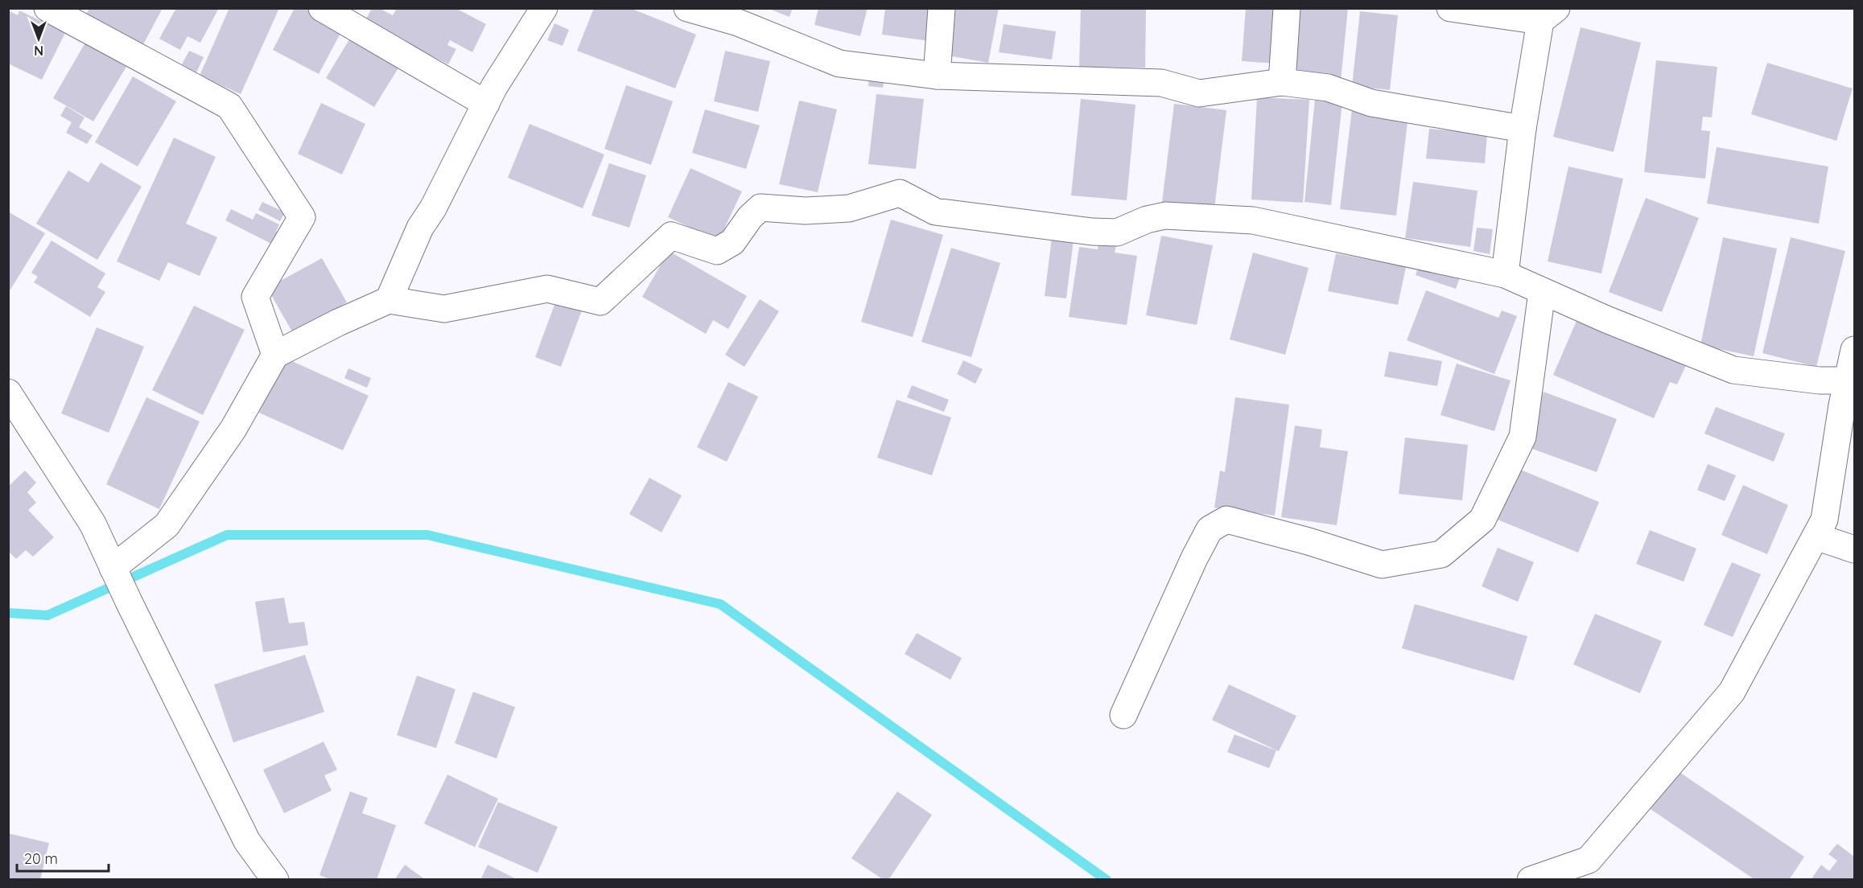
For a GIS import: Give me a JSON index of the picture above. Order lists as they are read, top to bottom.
{
  "scale_bar": "20 m",
  "north": "bottom"
}
